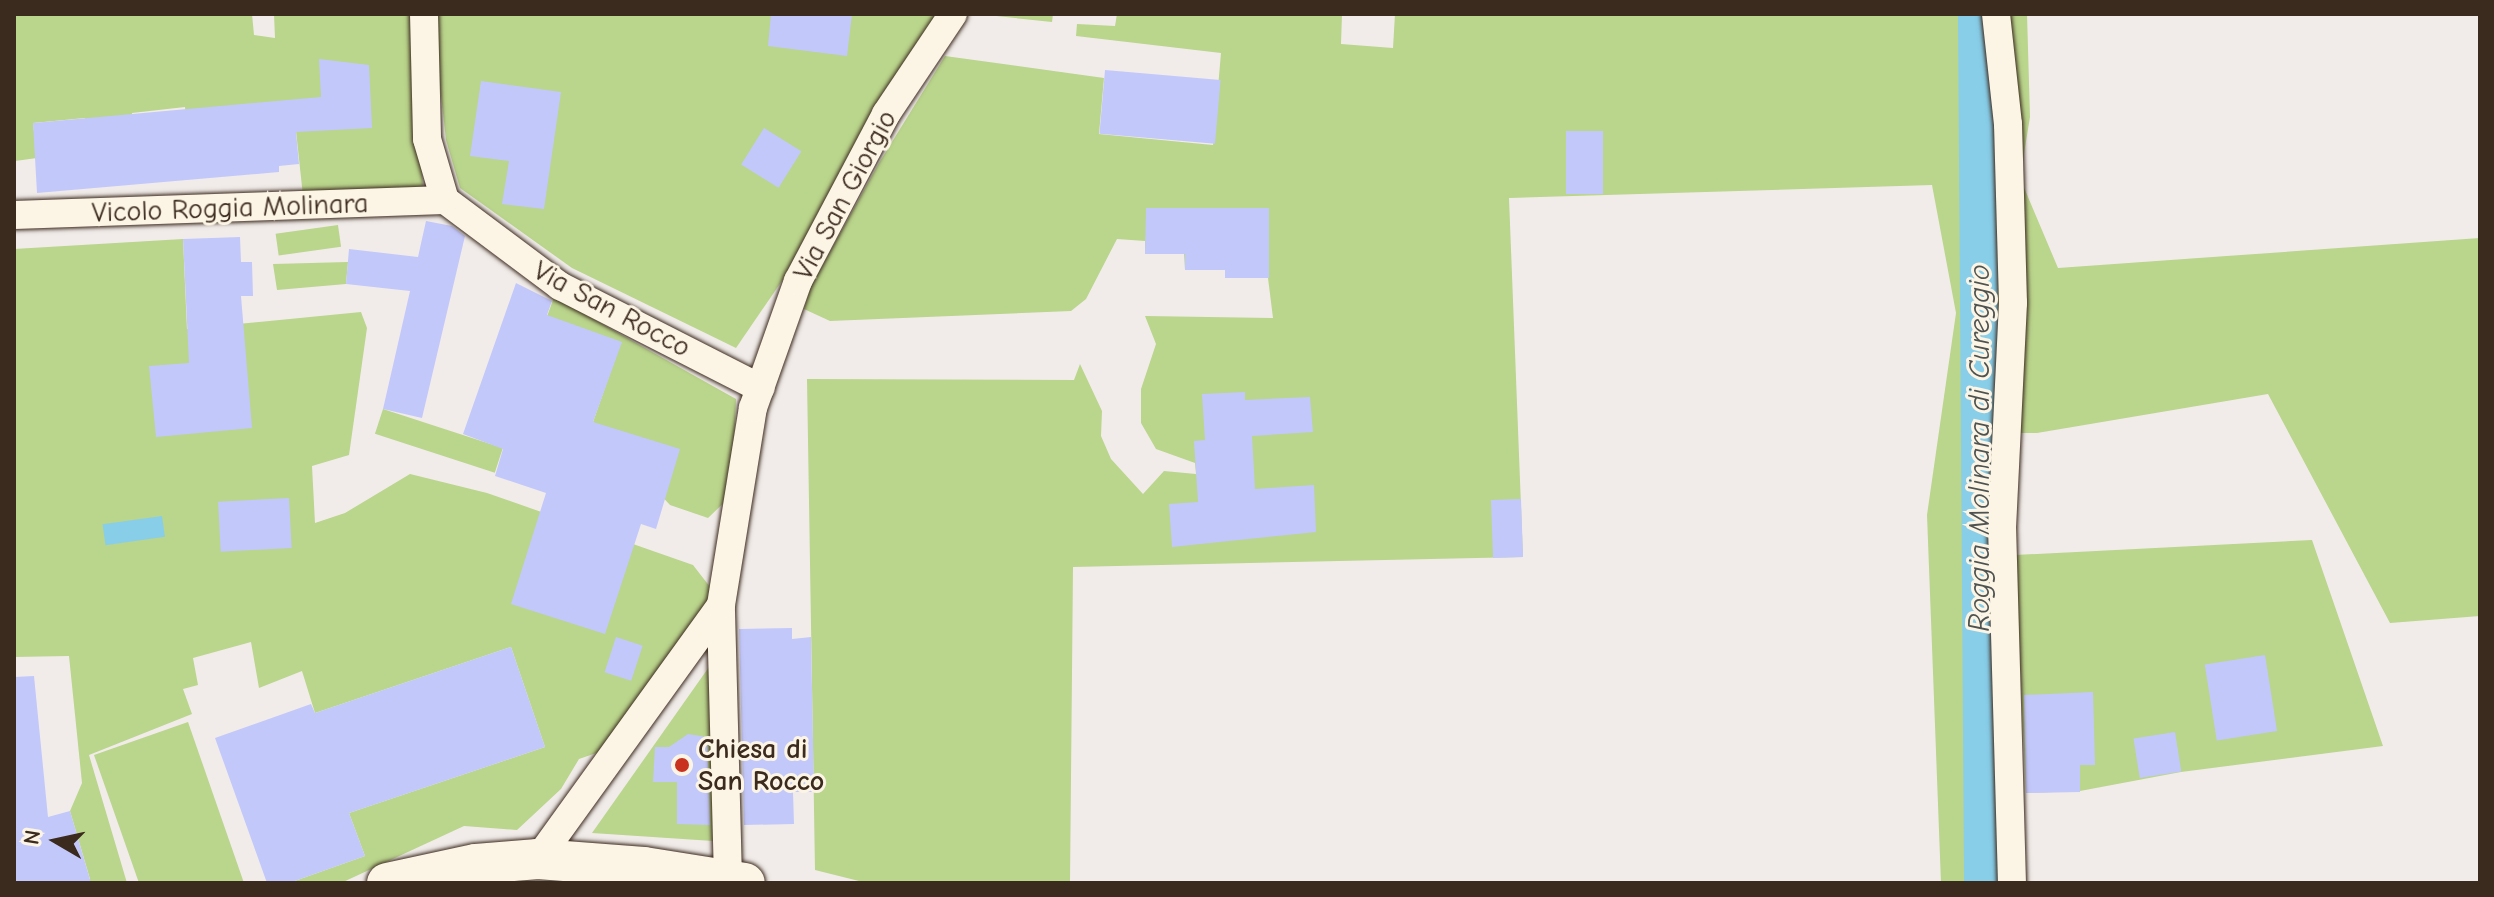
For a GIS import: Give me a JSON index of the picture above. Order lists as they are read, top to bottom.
{
  "streets": {
    "street": ["Via San Giorgio", "Vicolo Roggia Molinara", "Via San Rocco"]
  },
  "crossings": [
    ["Via San Giorgio", "Via San Rocco"],
    ["Vicolo Roggia Molinara", "Via San Rocco"]
  ],
  "water": ["Roggia Molinara di Cureggio"],
  "places": ["Chiesa di San Rocco"],
  "north": "left"
}
